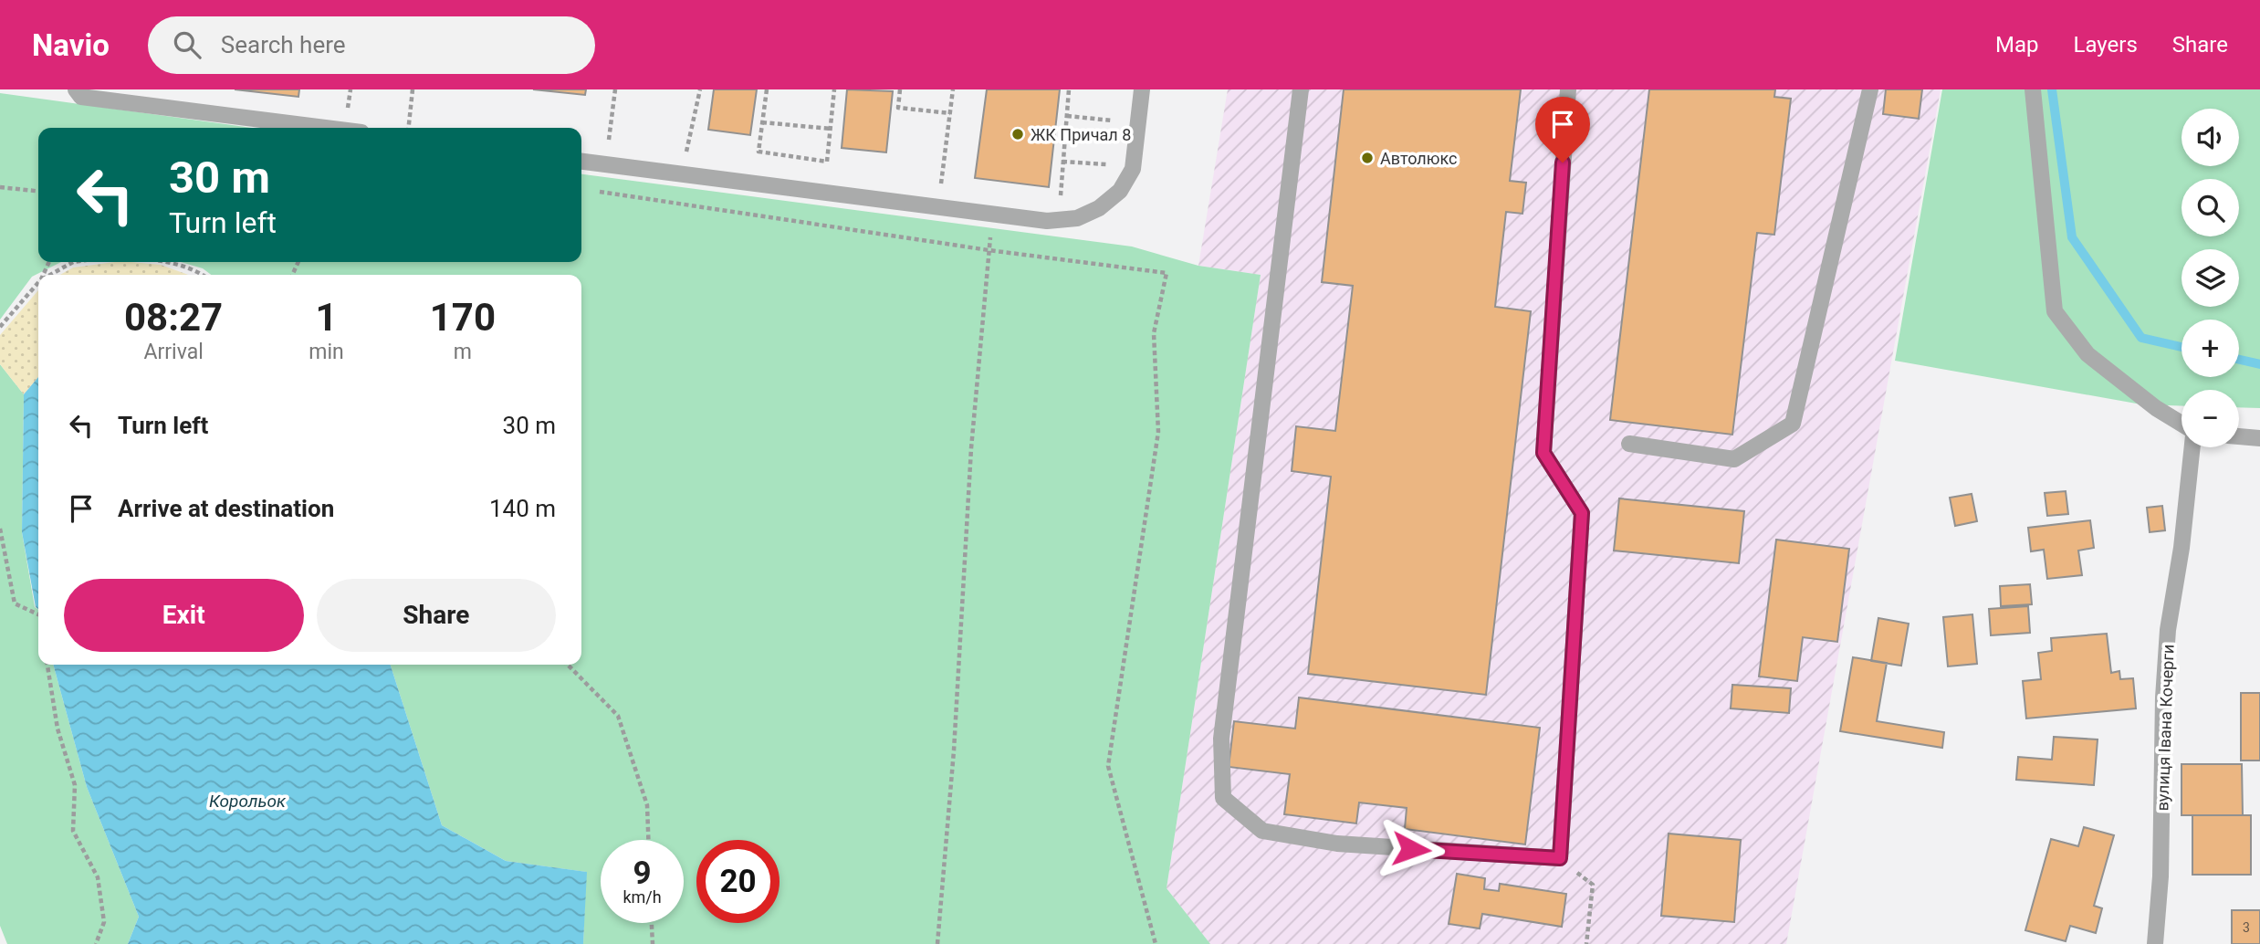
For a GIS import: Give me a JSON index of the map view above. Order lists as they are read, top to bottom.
{
  "streets": {
    "street": ["вулиця Івана Кочерги"]
  },
  "water": ["Корольок"],
  "places": ["ЖК Причал 8", "Автолюкс"],
  "house_numbers": ["3"],
  "page": {
    "header": "Navio",
    "search": "Search here",
    "nav": ["Map", "Layers", "Share"],
    "map_buttons": ["+", "−"],
    "turn": ["30 m", "Turn left"],
    "eta": [
      "08:27",
      "Arrival",
      "1",
      "min",
      "170",
      "m"
    ],
    "list": [
      {
        "name": "Turn left",
        "value": "30 m"
      },
      {
        "name": "Arrive at destination",
        "value": "140 m"
      }
    ],
    "buttons": ["Exit", "Share"],
    "speed": "9 km/h",
    "limit": "20"
  }
}
